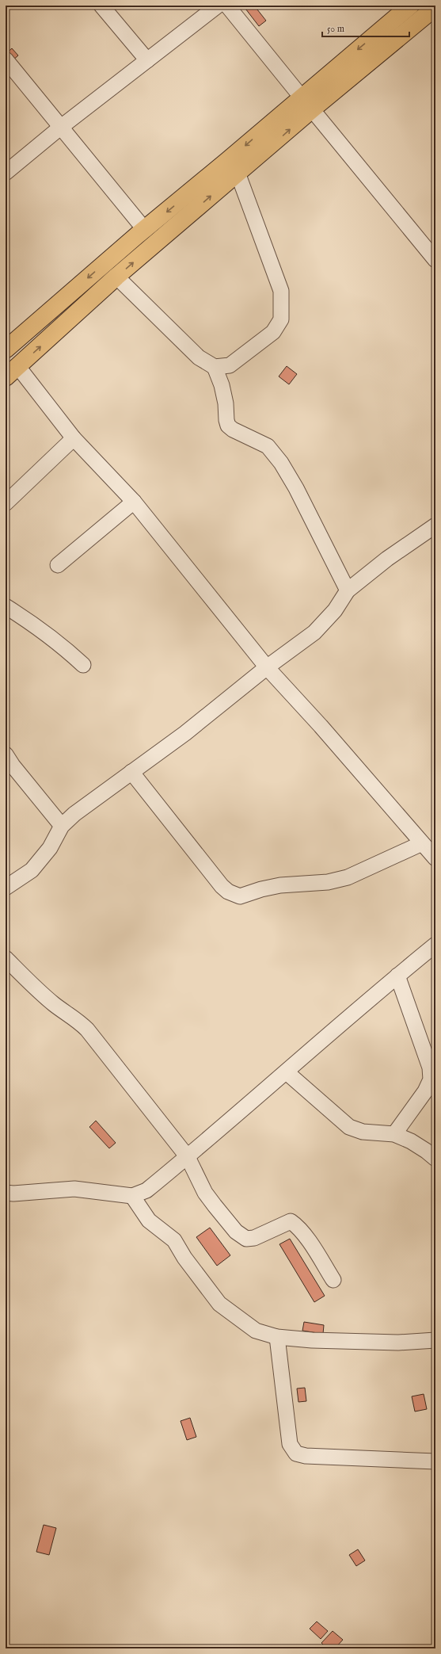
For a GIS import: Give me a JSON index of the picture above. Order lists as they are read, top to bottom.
{
  "scale_bar": "50 m"
}
